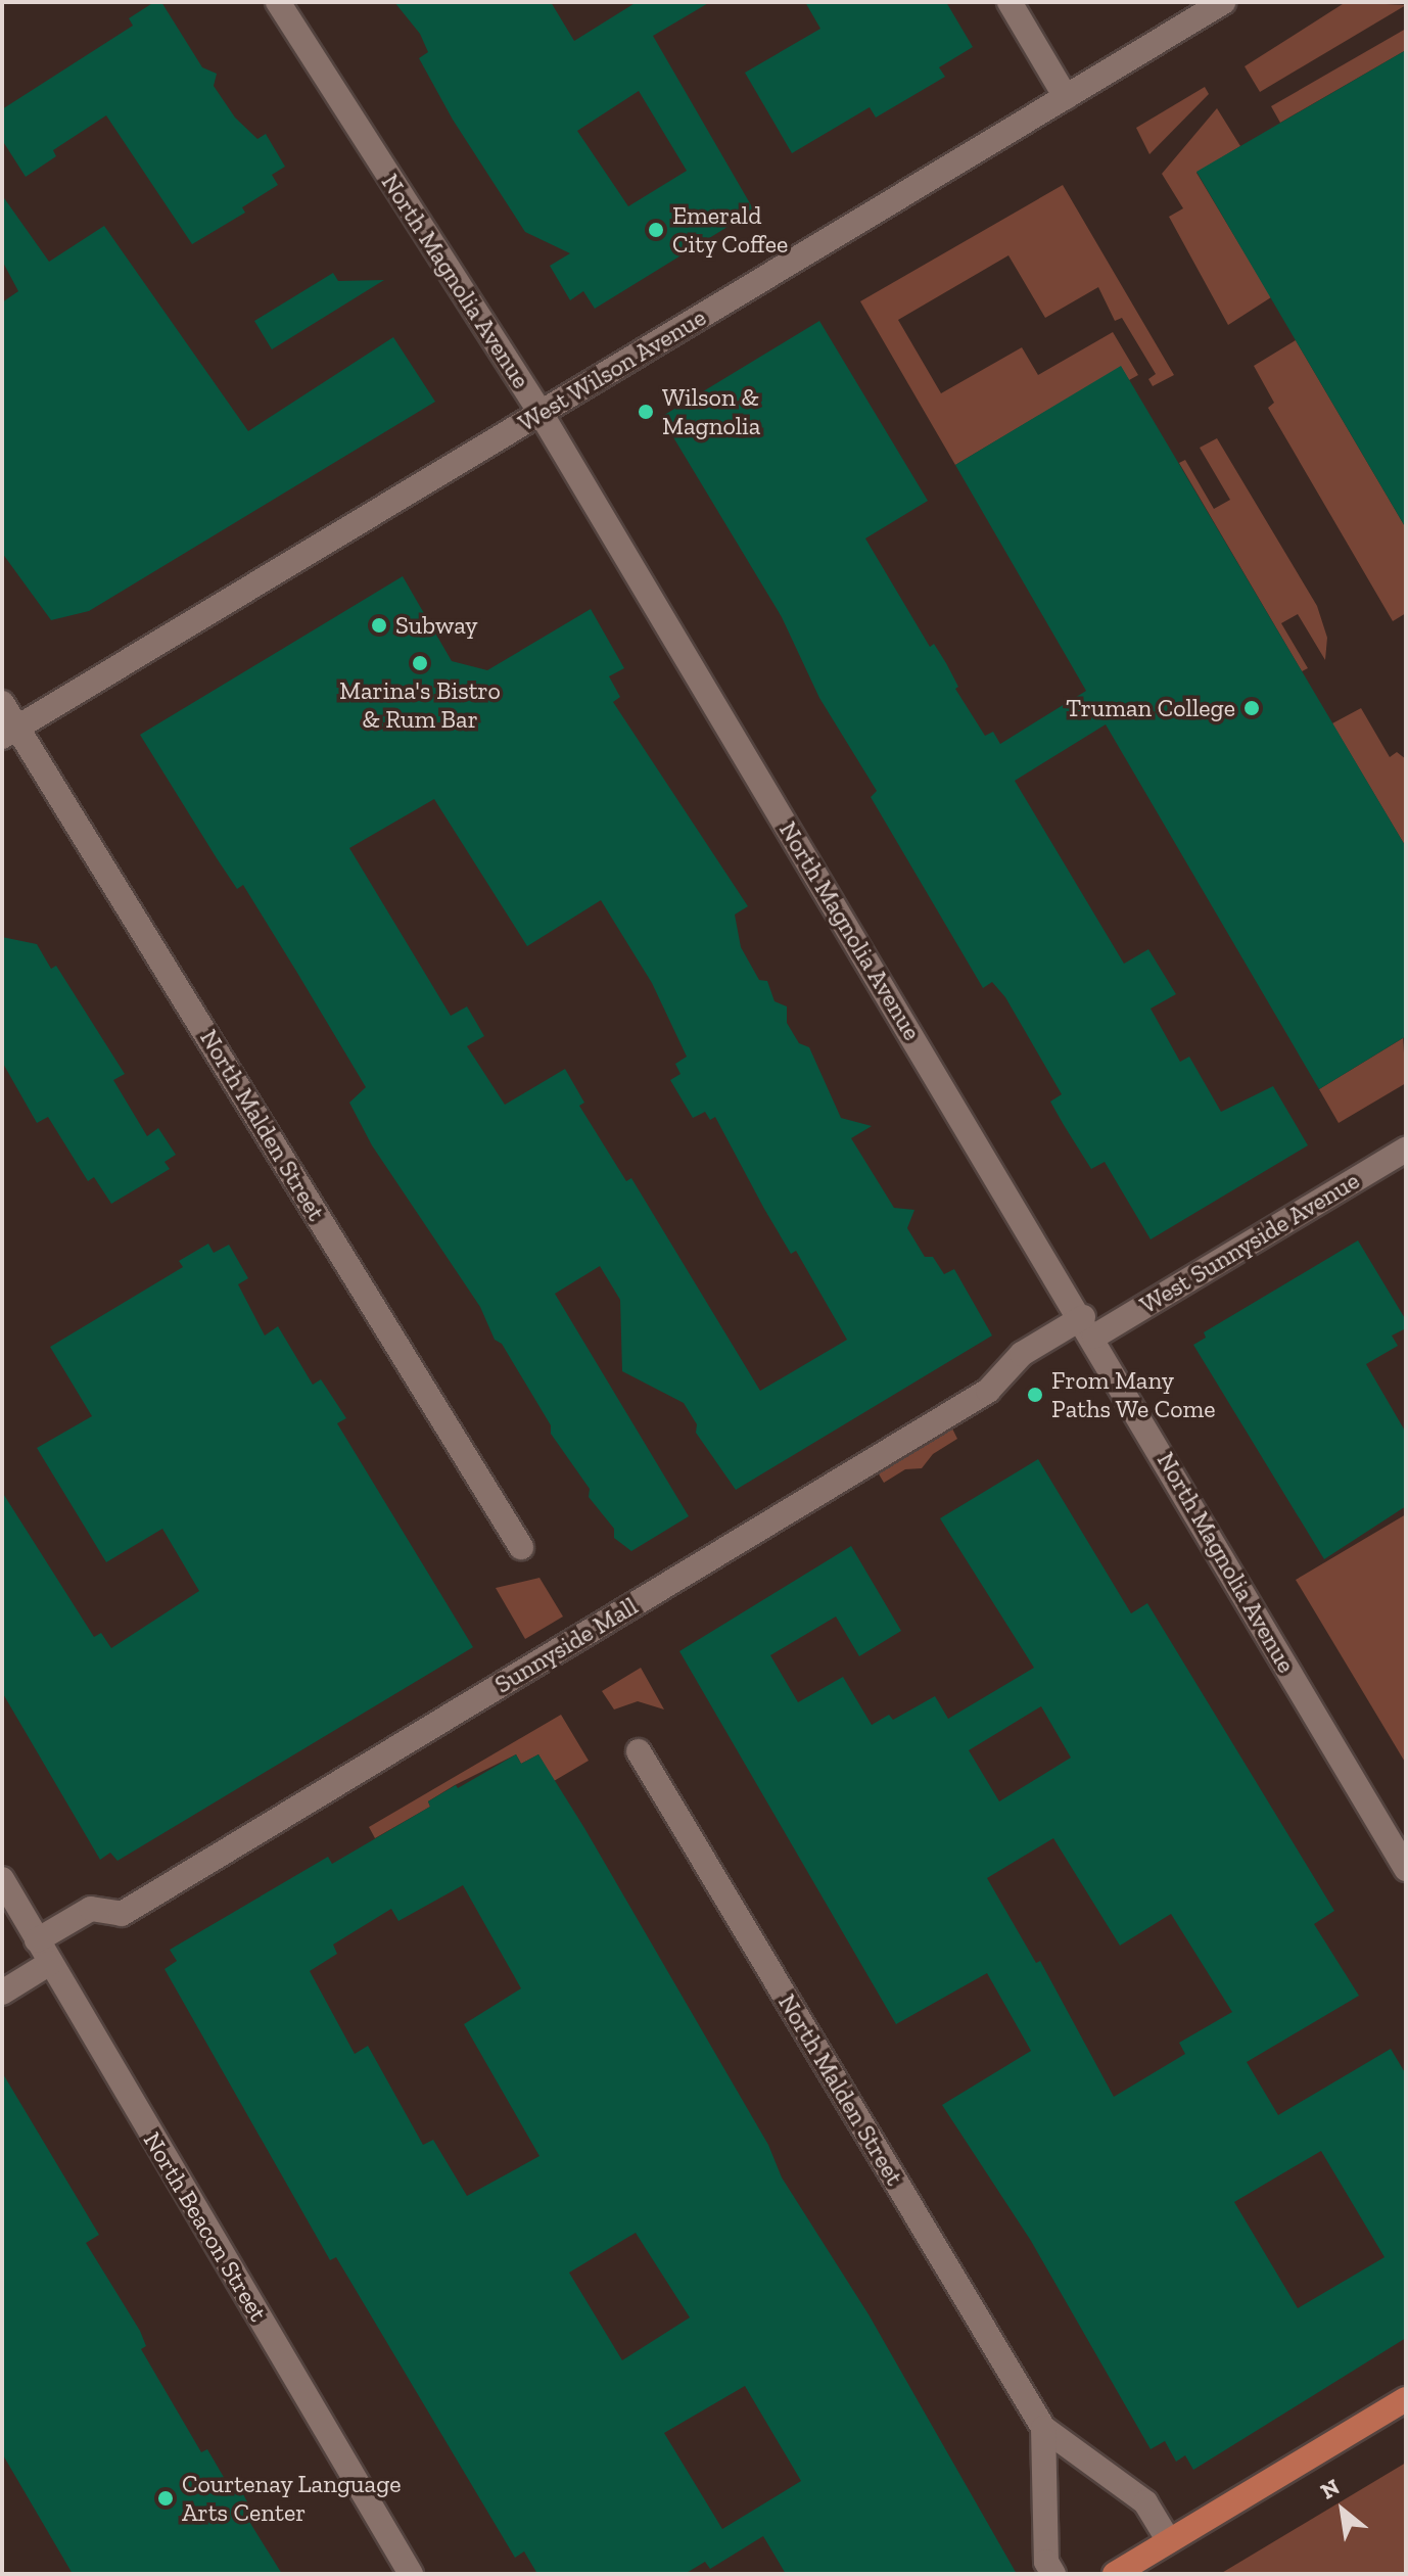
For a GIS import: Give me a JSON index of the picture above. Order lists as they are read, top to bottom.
{
  "streets": {
    "street": [
      "North Magnolia Avenue",
      "West Wilson Avenue",
      "North Malden Street",
      "West Sunnyside Avenue",
      "Sunnyside Mall",
      "North Beacon Street"
    ]
  },
  "crossings": [
    ["North Magnolia Avenue", "West Wilson Avenue"],
    ["North Magnolia Avenue", "West Sunnyside Avenue"],
    ["North Magnolia Avenue", "Sunnyside Mall"],
    ["West Wilson Avenue", "North Malden Street"],
    ["West Sunnyside Avenue", "Sunnyside Mall"],
    ["Sunnyside Mall", "North Beacon Street"]
  ],
  "places": [
    "Emerald City Coffee",
    "Wilson & Magnolia",
    "Subway",
    "Marina's Bistro & Rum Bar",
    "Truman College",
    "From Many Paths We Come",
    "Courtenay Language Arts Center"
  ],
  "north": "top left"
}
